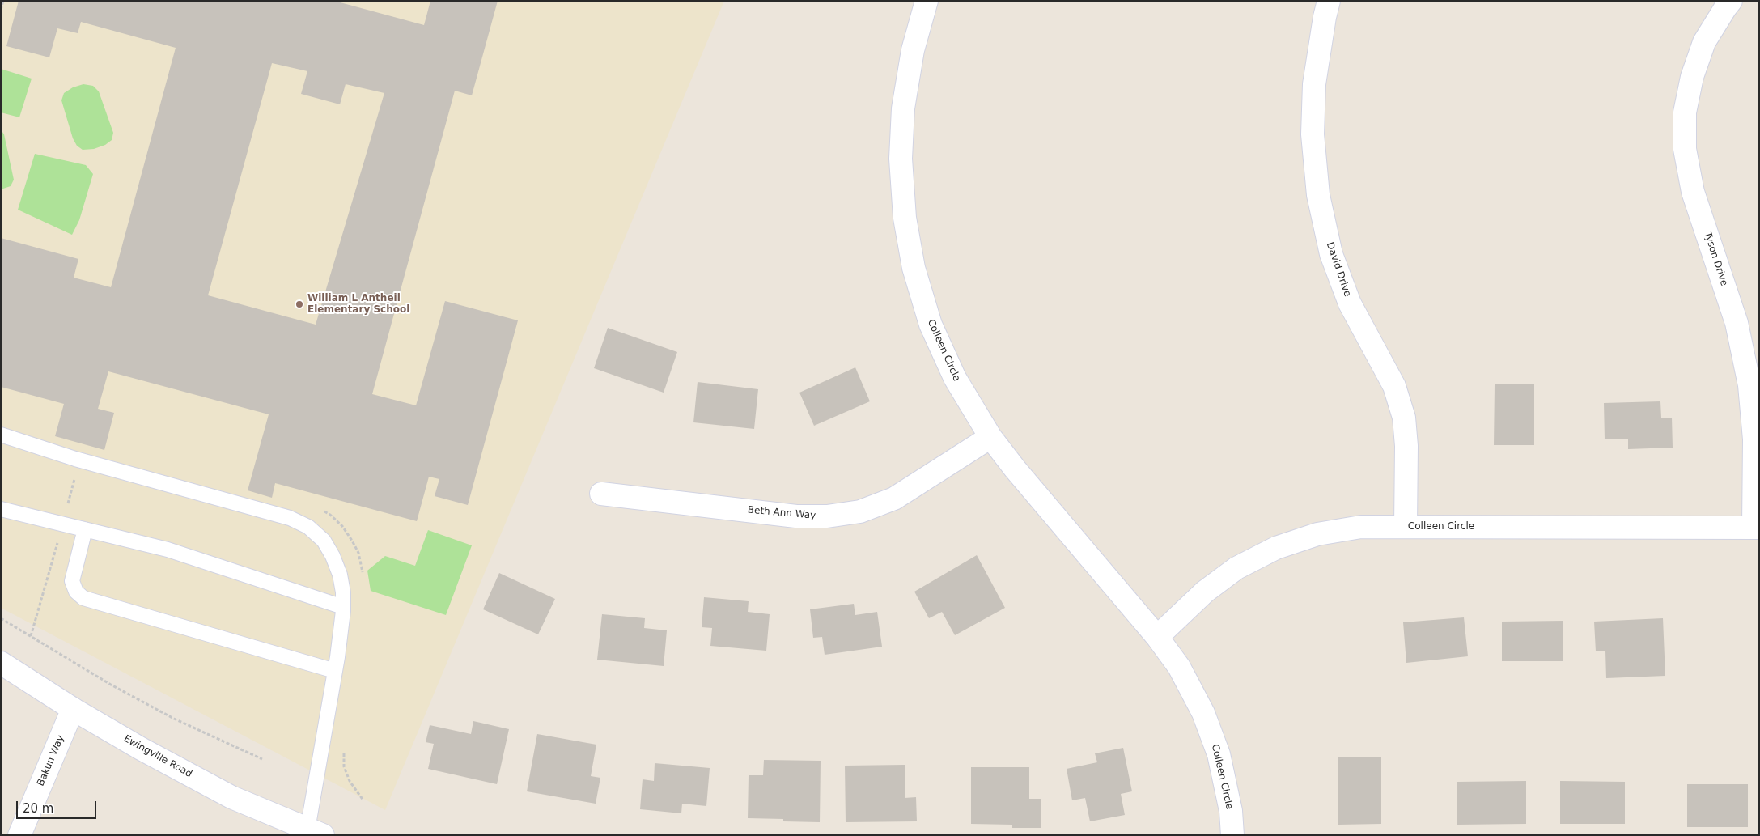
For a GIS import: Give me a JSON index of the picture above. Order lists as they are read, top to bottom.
{
  "streets": {
    "street": [
      "Tyson Drive",
      "David Drive",
      "Colleen Circle",
      "Beth Ann Way",
      "Ewingville Road",
      "Bakun Way"
    ]
  },
  "crossings": [
    ["Tyson Drive", "Colleen Circle"],
    ["David Drive", "Colleen Circle"],
    ["Colleen Circle", "Beth Ann Way"],
    ["Ewingville Road", "Bakun Way"]
  ],
  "places": ["William L Antheil Elementary School"],
  "scale_bar": "20 m"
}
